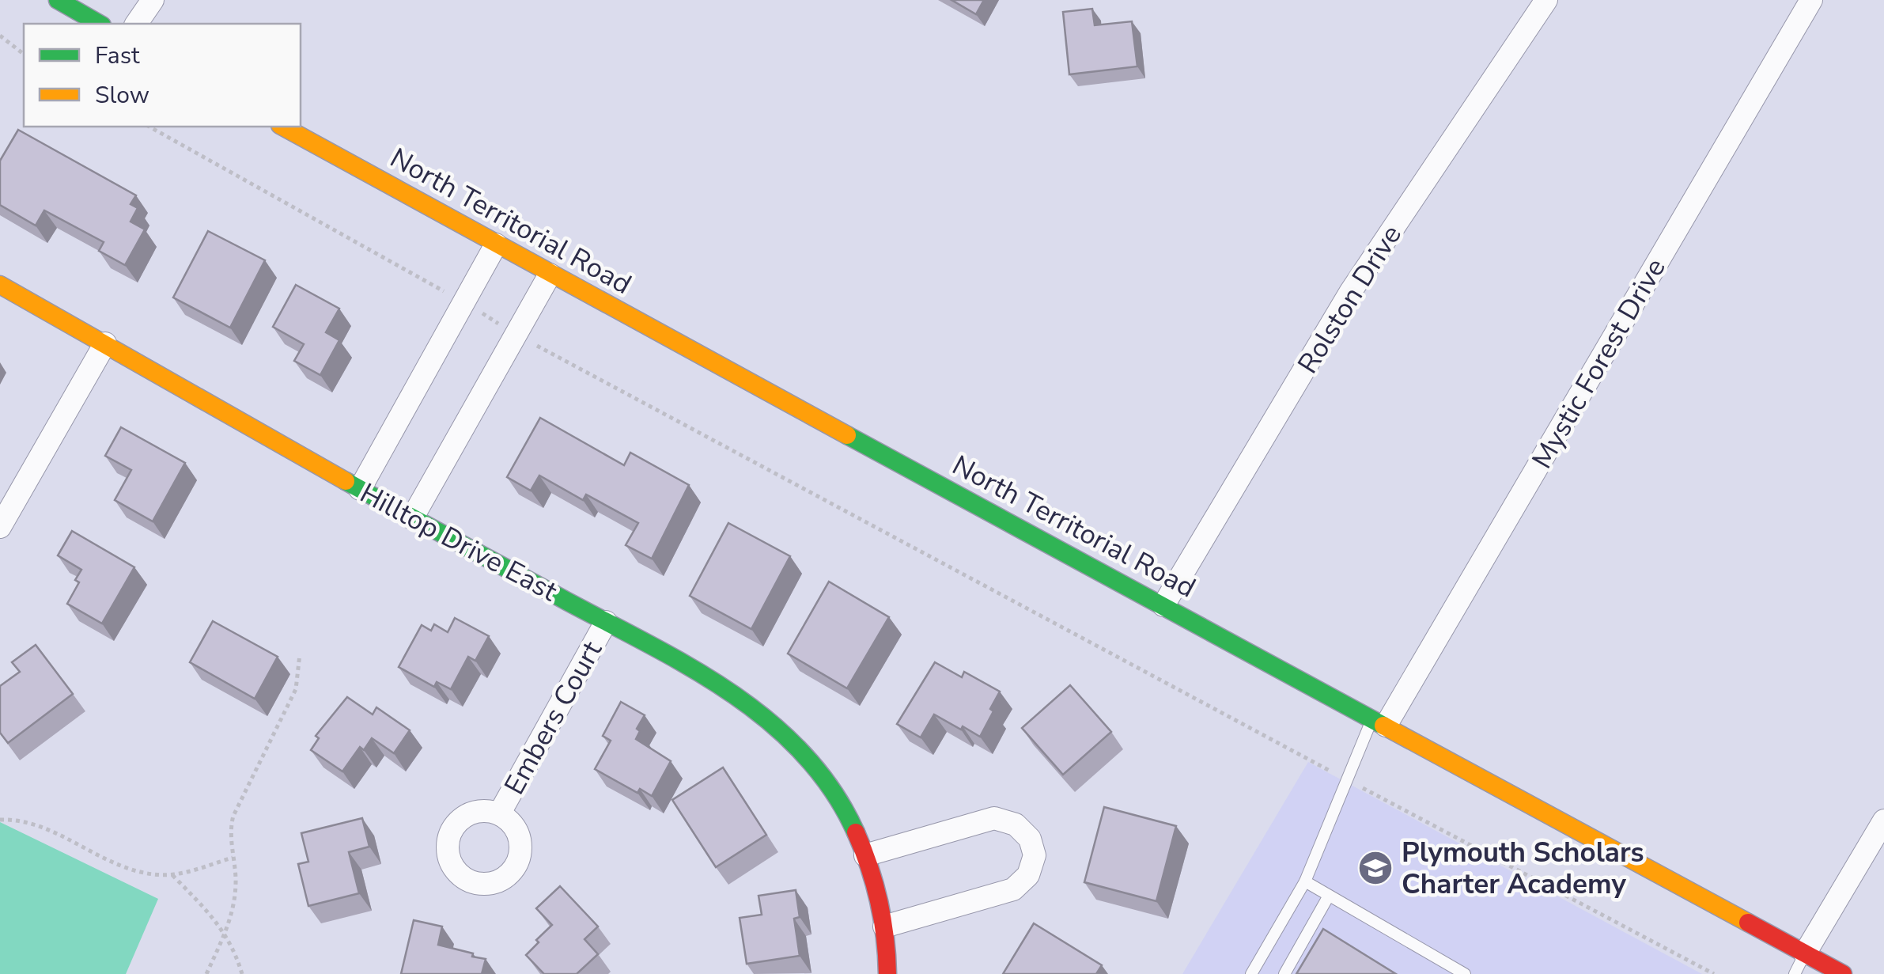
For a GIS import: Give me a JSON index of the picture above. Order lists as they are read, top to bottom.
{
  "streets": {
    "main road": ["North Territorial Road", "Hilltop Drive East"],
    "street": ["Rolston Drive", "Mystic Forest Drive", "Embers Court"]
  },
  "crossings": [
    ["North Territorial Road", "Rolston Drive"],
    ["North Territorial Road", "Mystic Forest Drive"],
    ["Hilltop Drive East", "Embers Court"]
  ],
  "places": {
    "school or university": ["Plymouth Scholars Charter Academy"]
  },
  "legend": ["Fast", "Slow"]
}
